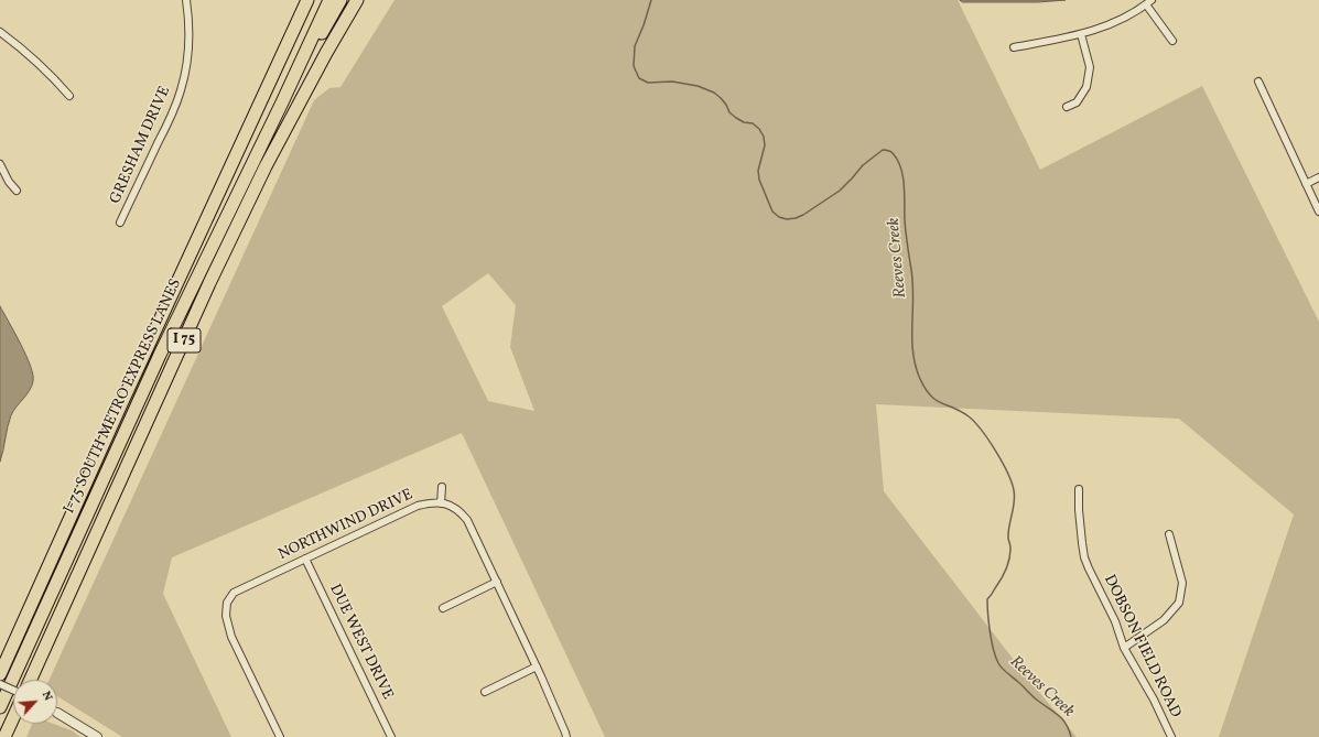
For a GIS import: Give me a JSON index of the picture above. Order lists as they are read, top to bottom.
{
  "streets": {
    "highway": ["I 75", "I-75 SOUTH METRO EXPRESS LANES"],
    "street": [
      "GRESHAM DRIVE",
      "NORTHWIND DRIVE",
      "DUE WEST DRIVE",
      "DOBSON FIELD ROAD"
    ]
  },
  "crossings": [
    ["NORTHWIND DRIVE", "DUE WEST DRIVE"]
  ],
  "water": ["Reeves Creek"],
  "north": "top right"
}
